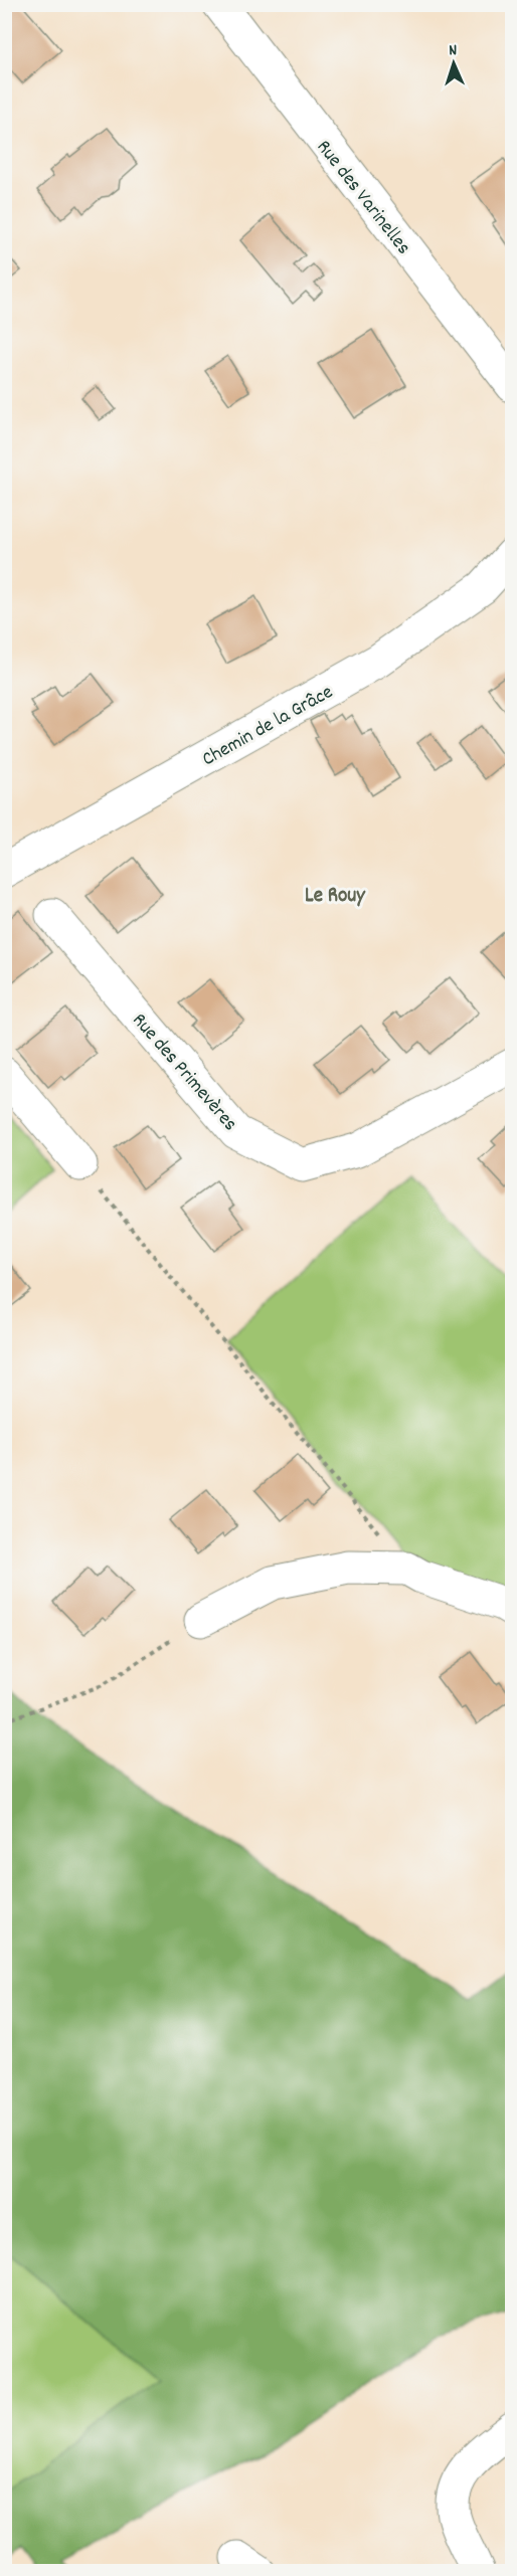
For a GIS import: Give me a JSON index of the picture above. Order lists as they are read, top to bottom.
{
  "streets": {
    "street": ["Rue des Varinelles", "Chemin de la Grâce", "Rue des Primevères"]
  },
  "districts": ["Le Rouy"],
  "north": "top"
}
